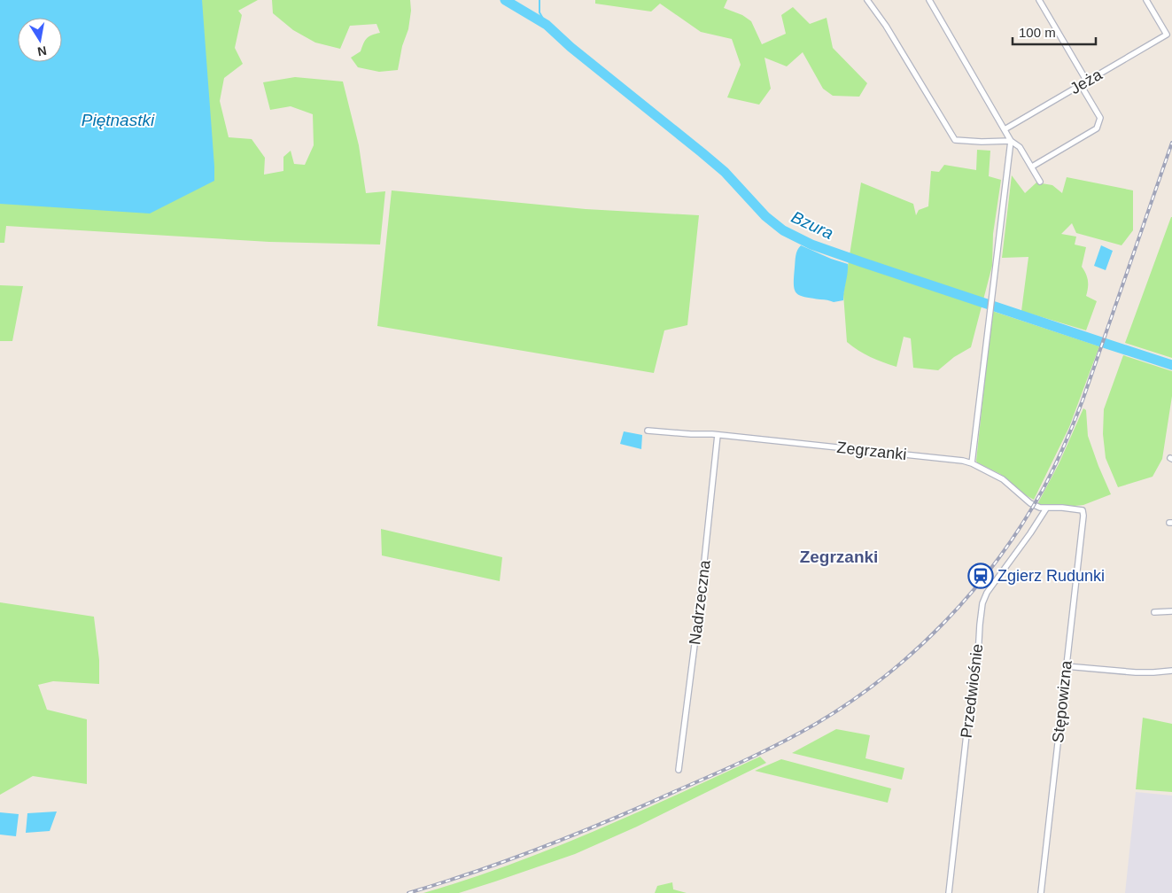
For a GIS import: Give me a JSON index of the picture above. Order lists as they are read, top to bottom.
{
  "streets": {
    "street": [
      "Jeża",
      "Zegrzanki",
      "Nadrzeczna",
      "Przedwiośnie",
      "Stępowizna"
    ]
  },
  "crossings": [
    ["Zegrzanki", "Nadrzeczna"],
    ["Zegrzanki", "Przedwiośnie"],
    ["Zegrzanki", "Stępowizna"]
  ],
  "districts": ["Zegrzanki"],
  "water": ["Piętnastki", "Bzura"],
  "places": {
    "station": ["Zgierz Rudunki"]
  },
  "scale_bar": "100 m",
  "north": "bottom"
}
